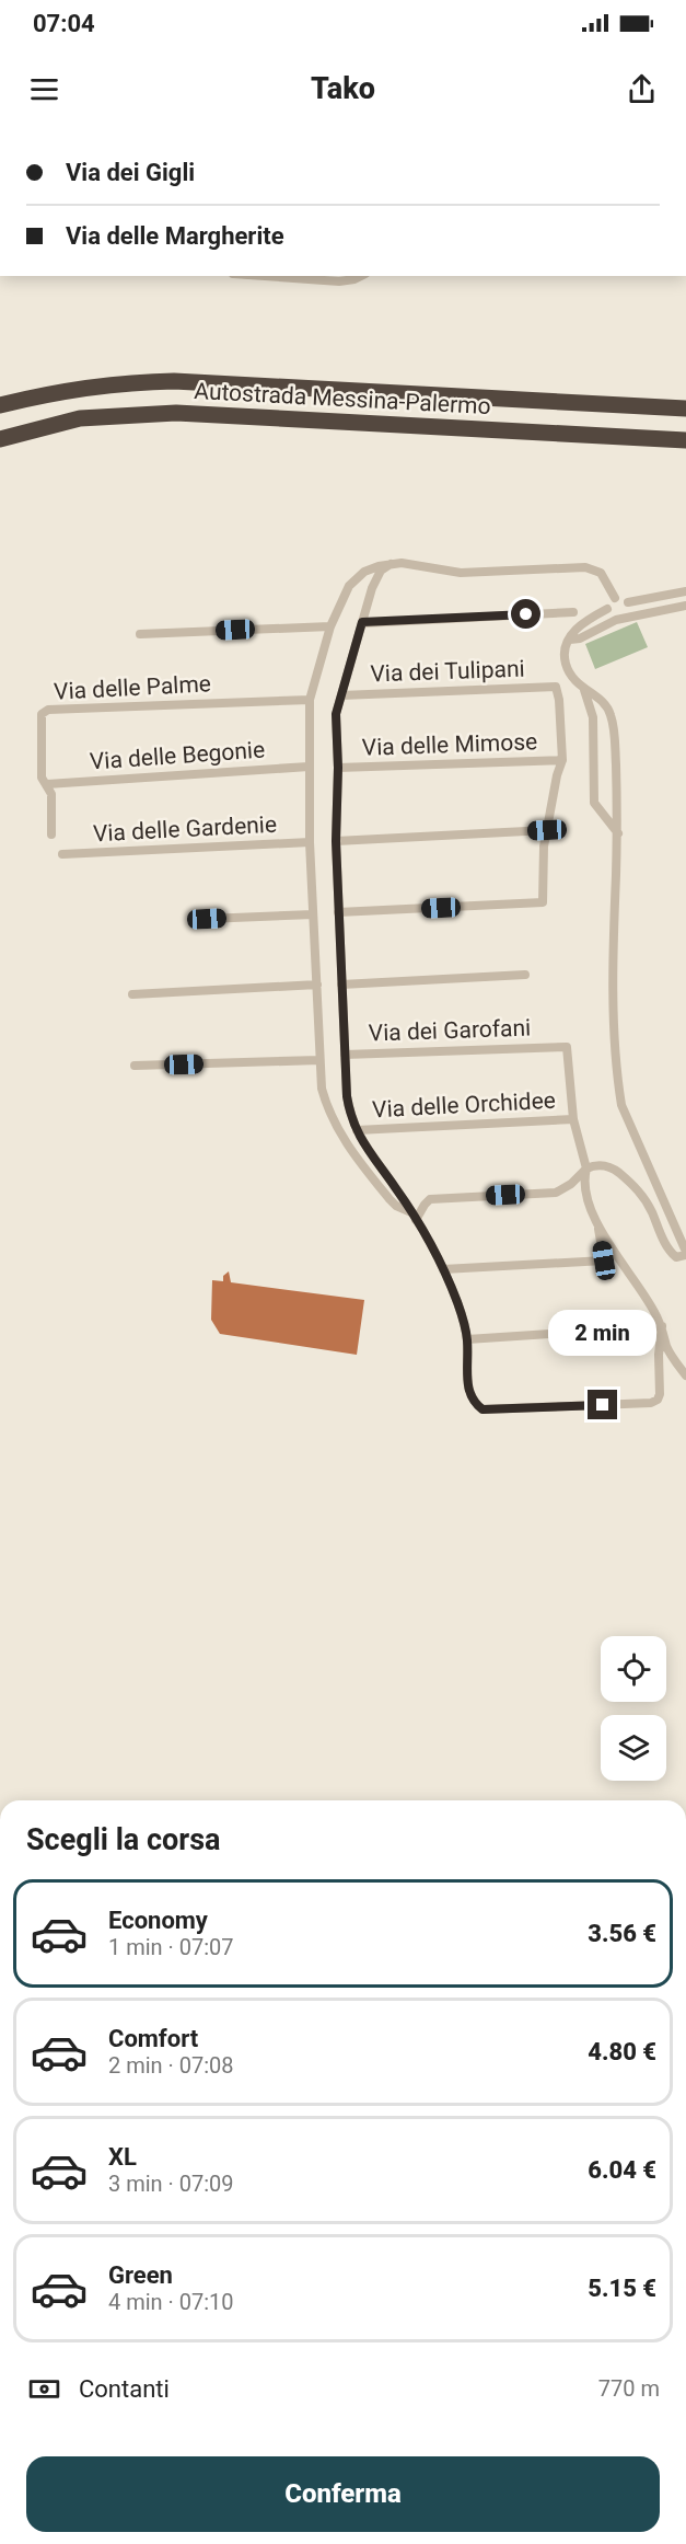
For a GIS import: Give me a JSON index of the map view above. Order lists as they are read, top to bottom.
{
  "streets": {
    "highway": ["Autostrada Messina-Palermo"],
    "street": [
      "Via dei Tulipani",
      "Via delle Palme",
      "Via delle Mimose",
      "Via delle Begonie",
      "Via delle Gardenie",
      "Via dei Garofani",
      "Via delle Orchidee"
    ]
  },
  "crossings": [
    ["Via dei Tulipani", "Via delle Mimose"],
    ["Via delle Palme", "Via delle Begonie"],
    ["Via dei Garofani", "Via delle Orchidee"]
  ],
  "page": {
    "status": "07:04",
    "header": "Tako",
    "banner": ["Via dei Gigli", "Via delle Margherite"],
    "bubble": "2 min",
    "heading": "Scegli la corsa",
    "list": [
      {
        "name": "Economy",
        "note": "1 min · 07:07",
        "value": "3.56 €"
      },
      {
        "name": "Comfort",
        "note": "2 min · 07:08",
        "value": "4.80 €"
      },
      {
        "name": "XL",
        "note": "3 min · 07:09",
        "value": "6.04 €"
      },
      {
        "name": "Green",
        "note": "4 min · 07:10",
        "value": "5.15 €"
      }
    ],
    "pay": ["Contanti", "770 m"],
    "buttons": "Conferma"
  }
}
